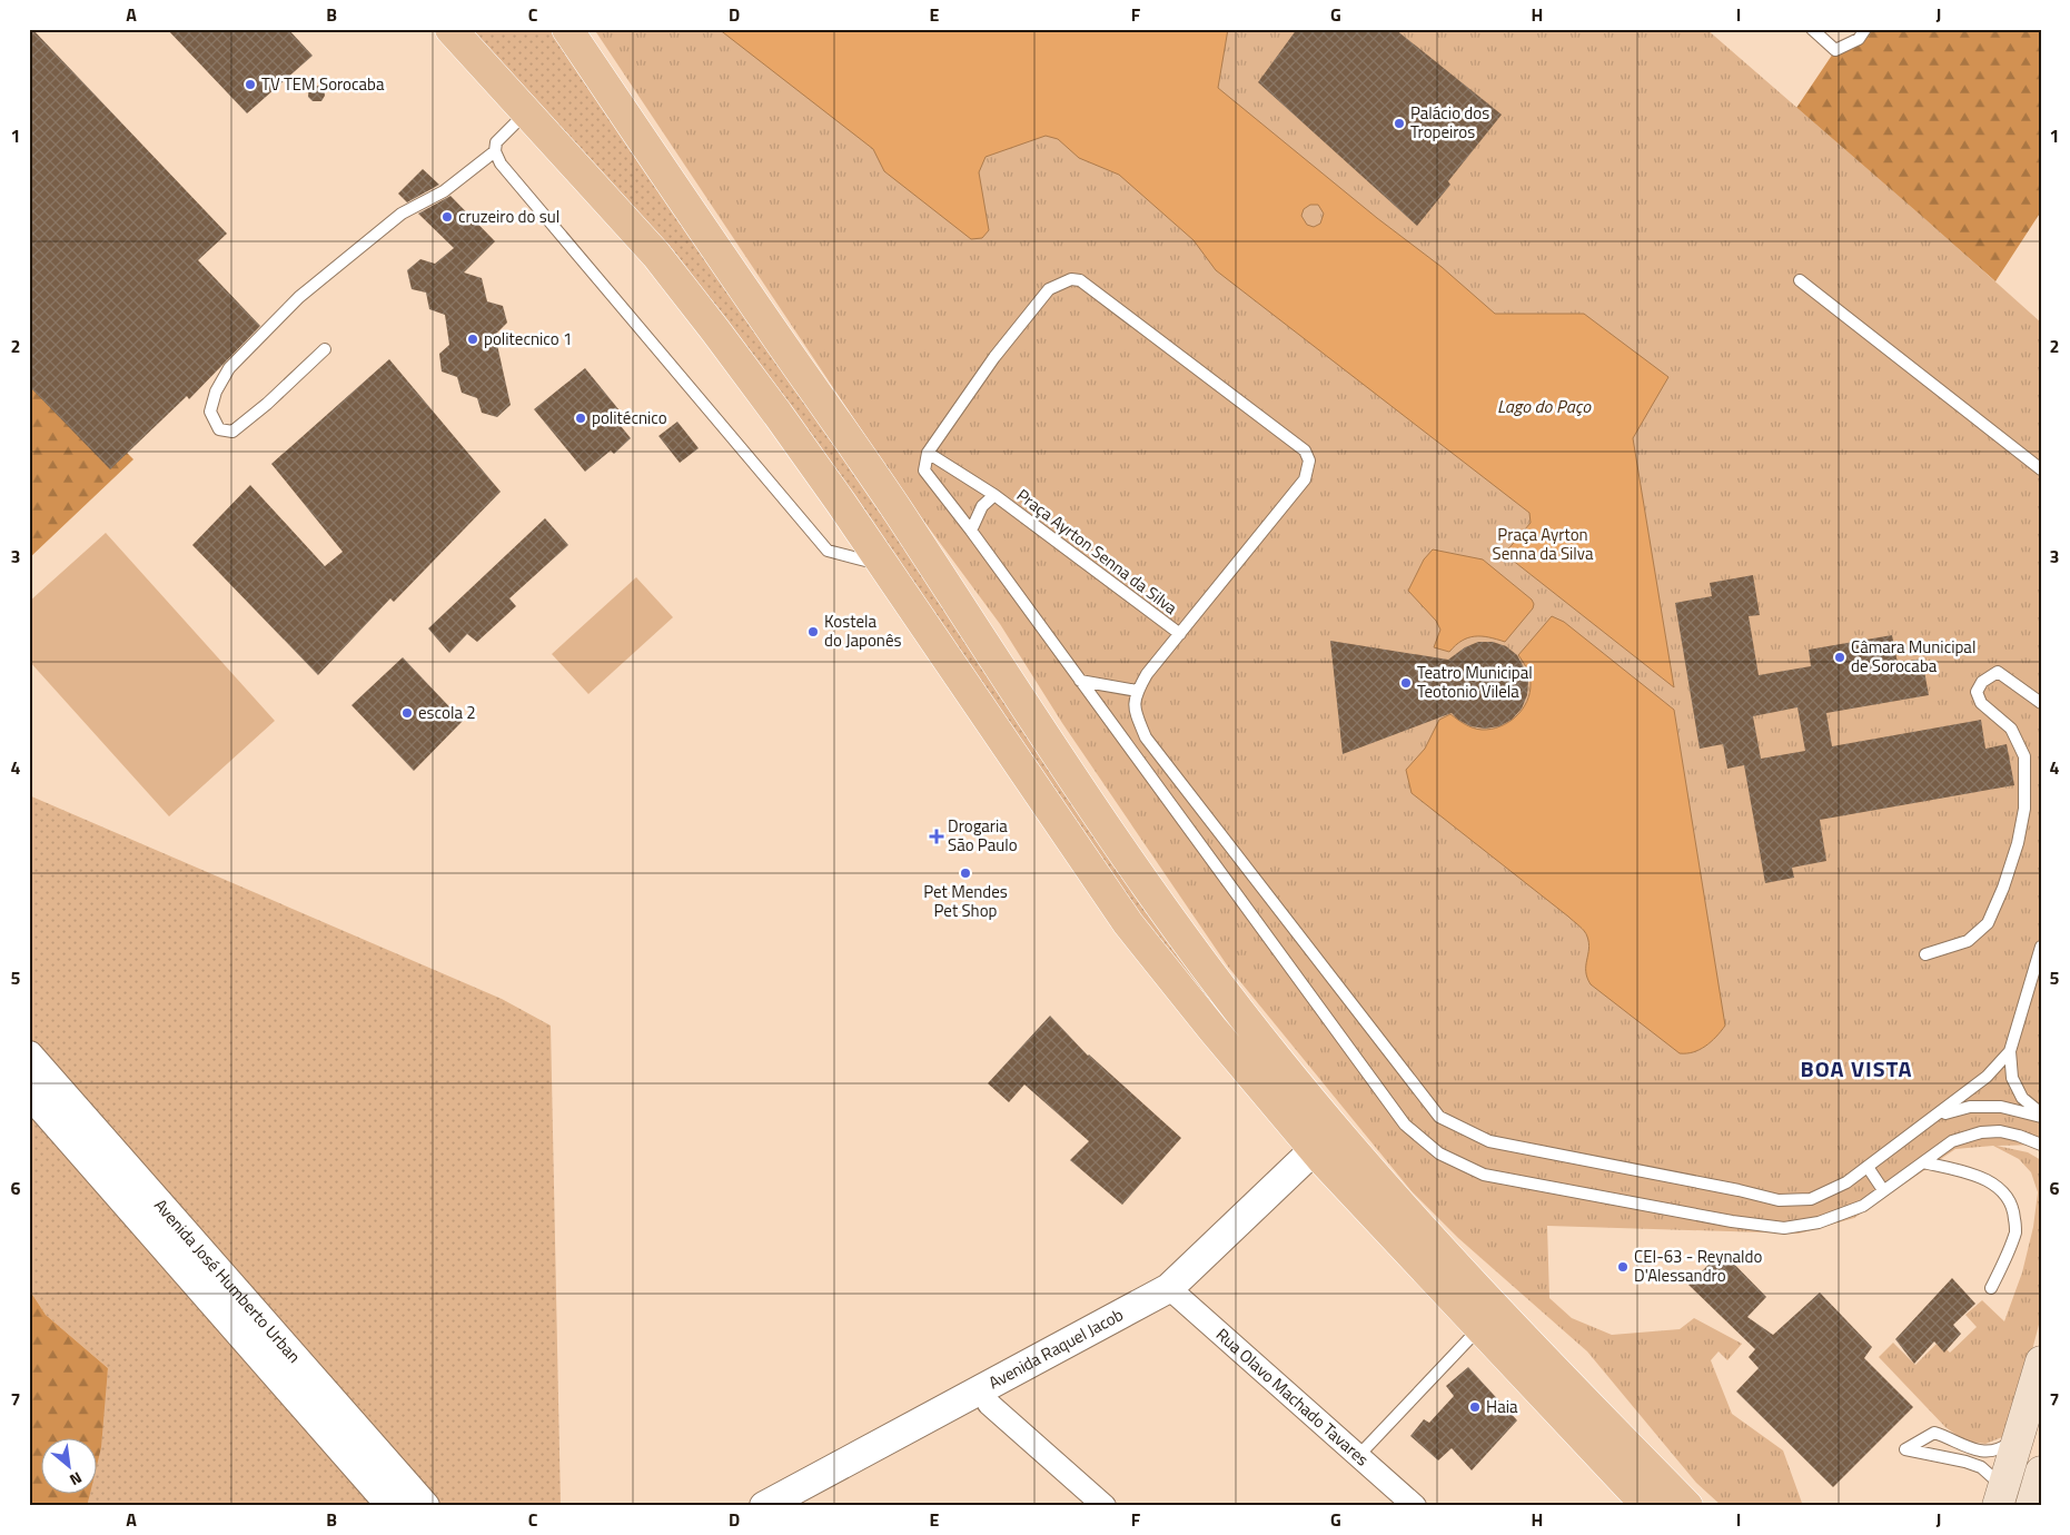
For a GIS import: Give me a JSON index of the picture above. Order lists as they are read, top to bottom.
{
  "streets": {
    "street": ["Avenida José Humberto Urban", "Avenida Raquel Jacob", "Rua Olavo Machado Tavares"],
    "lane": ["Praça Ayrton Senna da Silva"]
  },
  "crossings": [
    ["Avenida Raquel Jacob", "Rua Olavo Machado Tavares"]
  ],
  "districts": ["BOA VISTA"],
  "water": ["Lago do Paço"],
  "parks": ["Praça Ayrton Senna da Silva"],
  "places": {
    "other": [
      "TV TEM Sorocaba",
      "Palácio dos Tropeiros",
      "cruzeiro do sul",
      "politecnico 1",
      "politécnico",
      "Kostela do Japonês",
      "Câmara Municipal de Sorocaba",
      "Teatro Municipal Teotonio Vilela",
      "escola 2",
      "Pet Mendes Pet Shop",
      "CEI-63 - Reynaldo D'Alessandro",
      "Haia"
    ],
    "health": ["Drogaria São Paulo"]
  },
  "north": "bottom right",
  "grid": {
    "columns": [
      "A",
      "B",
      "C",
      "D",
      "E",
      "F",
      "G",
      "H",
      "I",
      "J"
    ],
    "rows": [
      "1",
      "2",
      "3",
      "4",
      "5",
      "6",
      "7"
    ]
  }
}
